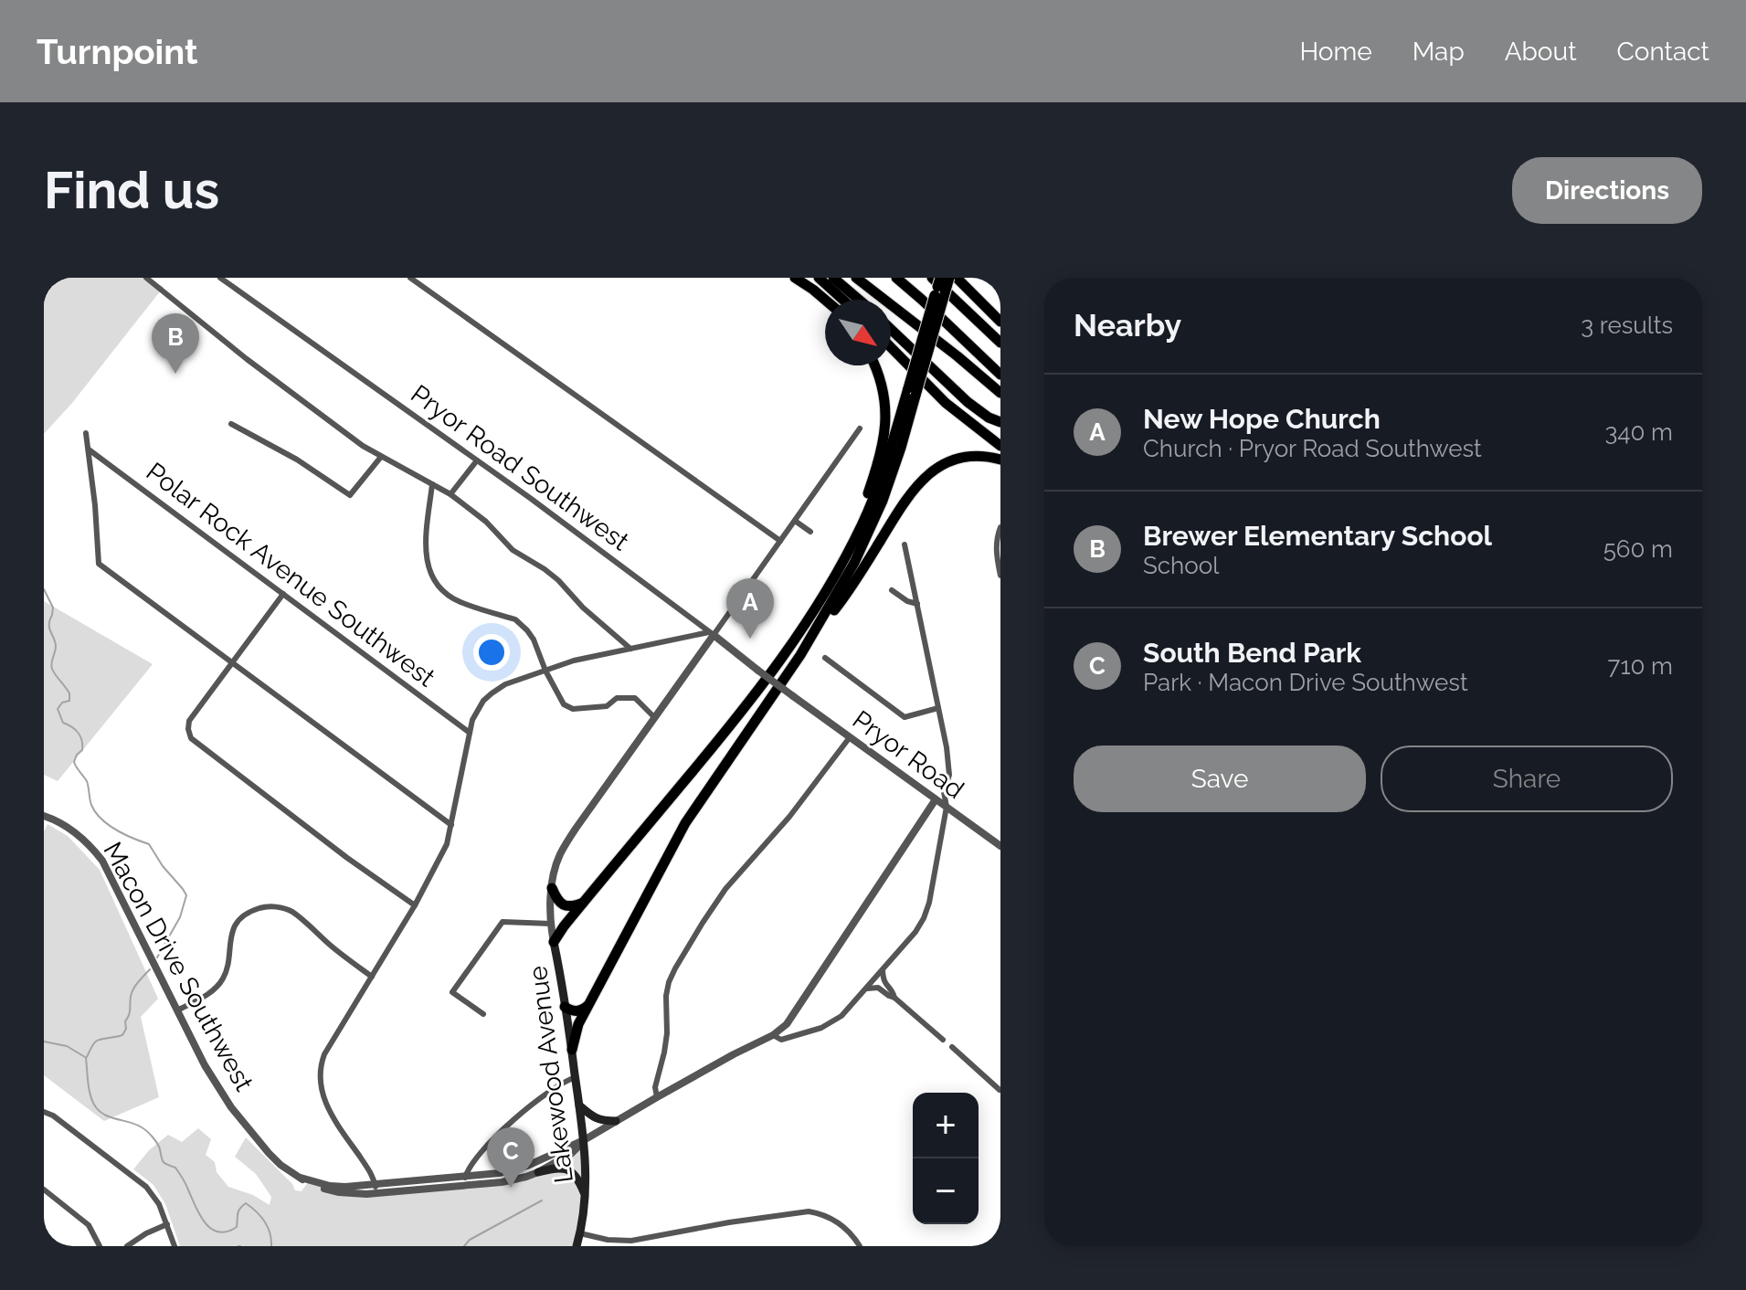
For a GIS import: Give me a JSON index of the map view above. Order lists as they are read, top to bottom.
{
  "streets": {
    "main road": ["Lakewood Avenue"],
    "street": [
      "Pryor Road Southwest",
      "Polar Rock Avenue Southwest",
      "Pryor Road",
      "Macon Drive Southwest"
    ]
  },
  "crossings": [
    ["Pryor Road Southwest", "Pryor Road"],
    ["Macon Drive Southwest", "Lakewood Avenue"]
  ],
  "north": "bottom right",
  "page": {
    "header": "Turnpoint",
    "nav": [
      "Home",
      "Map",
      "About",
      "Contact"
    ],
    "buttons": [
      "Directions",
      ["Save", "Share"]
    ],
    "title": "Find us",
    "heading": ["Nearby", "3 results"],
    "pins": ["B", "A", "C"],
    "list": [
      {
        "mark": "A",
        "name": "New Hope Church",
        "note": "Church · Pryor Road Southwest",
        "value": "340 m"
      },
      {
        "mark": "B",
        "name": "Brewer Elementary School",
        "note": "School",
        "value": "560 m"
      },
      {
        "mark": "C",
        "name": "South Bend Park",
        "note": "Park · Macon Drive Southwest",
        "value": "710 m"
      }
    ],
    "map_buttons": ["+", "−"]
  }
}
